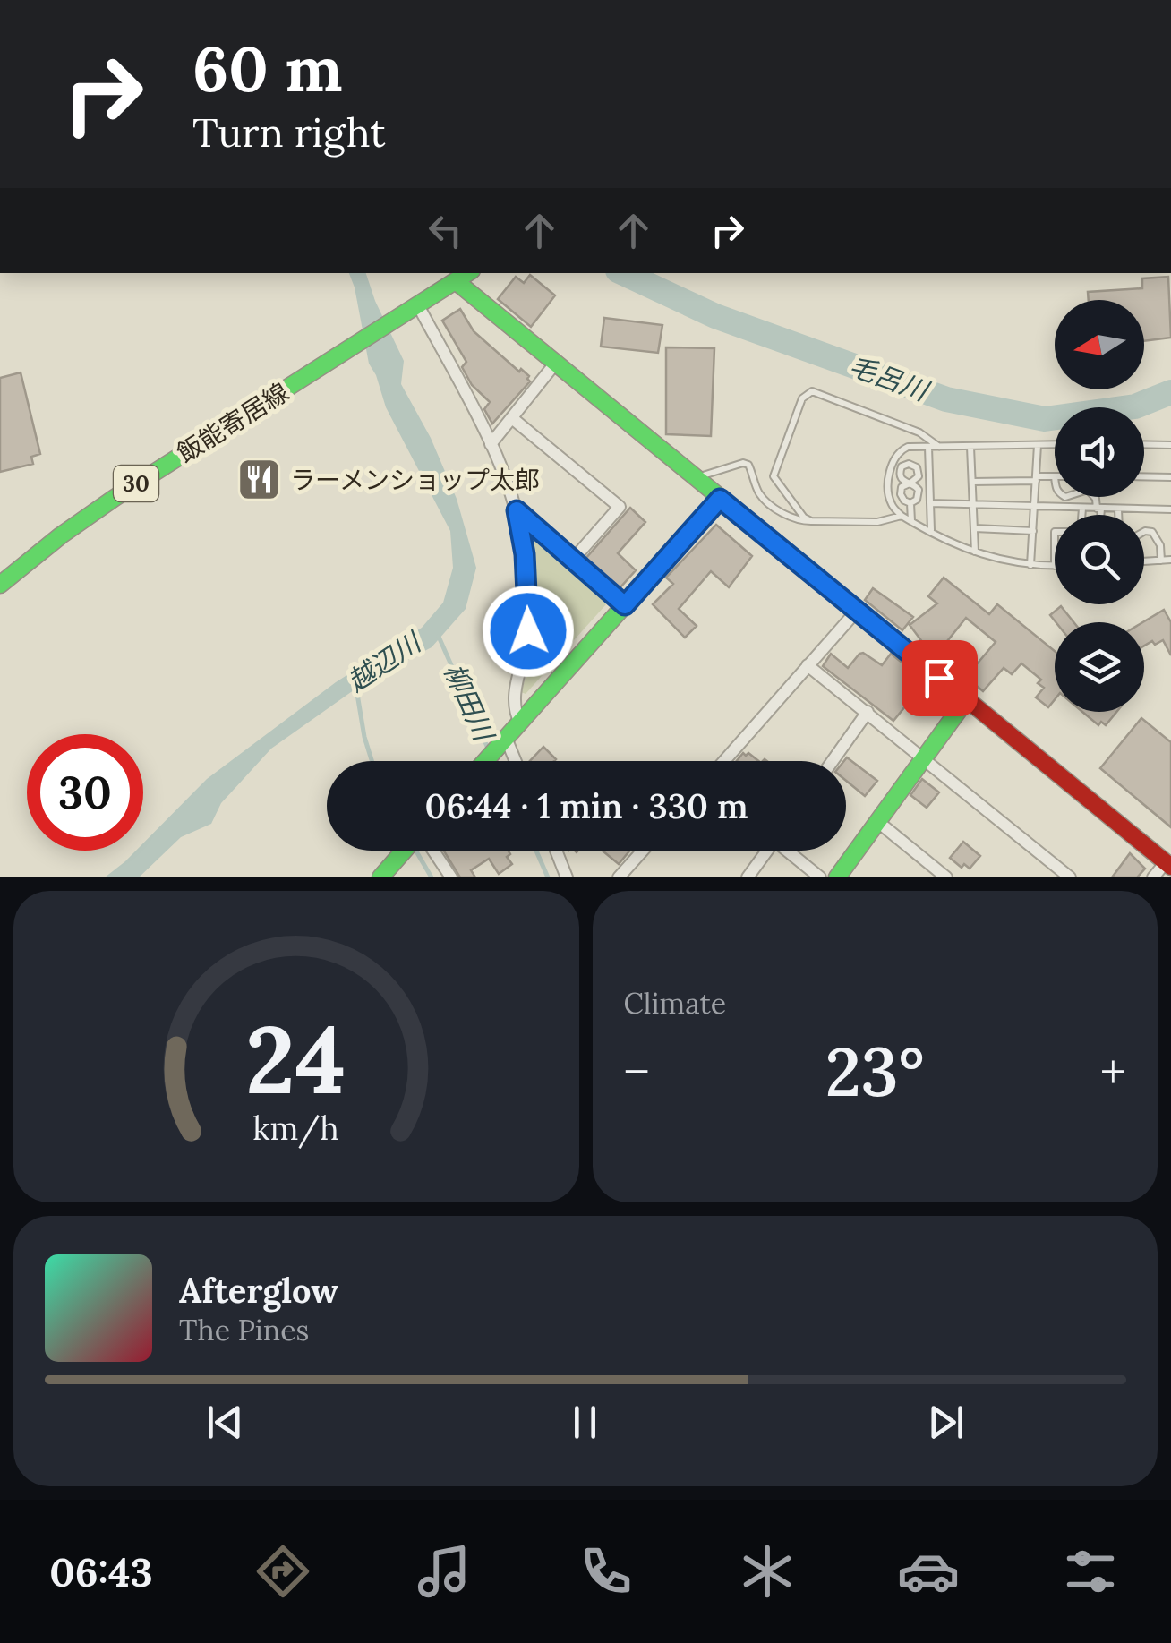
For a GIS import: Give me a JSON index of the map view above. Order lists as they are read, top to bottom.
{
  "streets": {
    "street": ["飯能寄居線", "30"]
  },
  "water": ["毛呂川", "越辺川", "柳田川"],
  "places": {
    "restaurant": ["ラーメンショップ太郎"]
  },
  "north": "left",
  "page": {
    "turn": ["60 m", "Turn right"],
    "limit": "30",
    "trip": "06:44 · 1 min · 330 m",
    "tile": "Climate",
    "heat": ["−", "23°", "+"],
    "song": ["Afterglow", "The Pines"],
    "tabs": "06:43",
    "gauge": ["24", "km/h"]
  }
}
